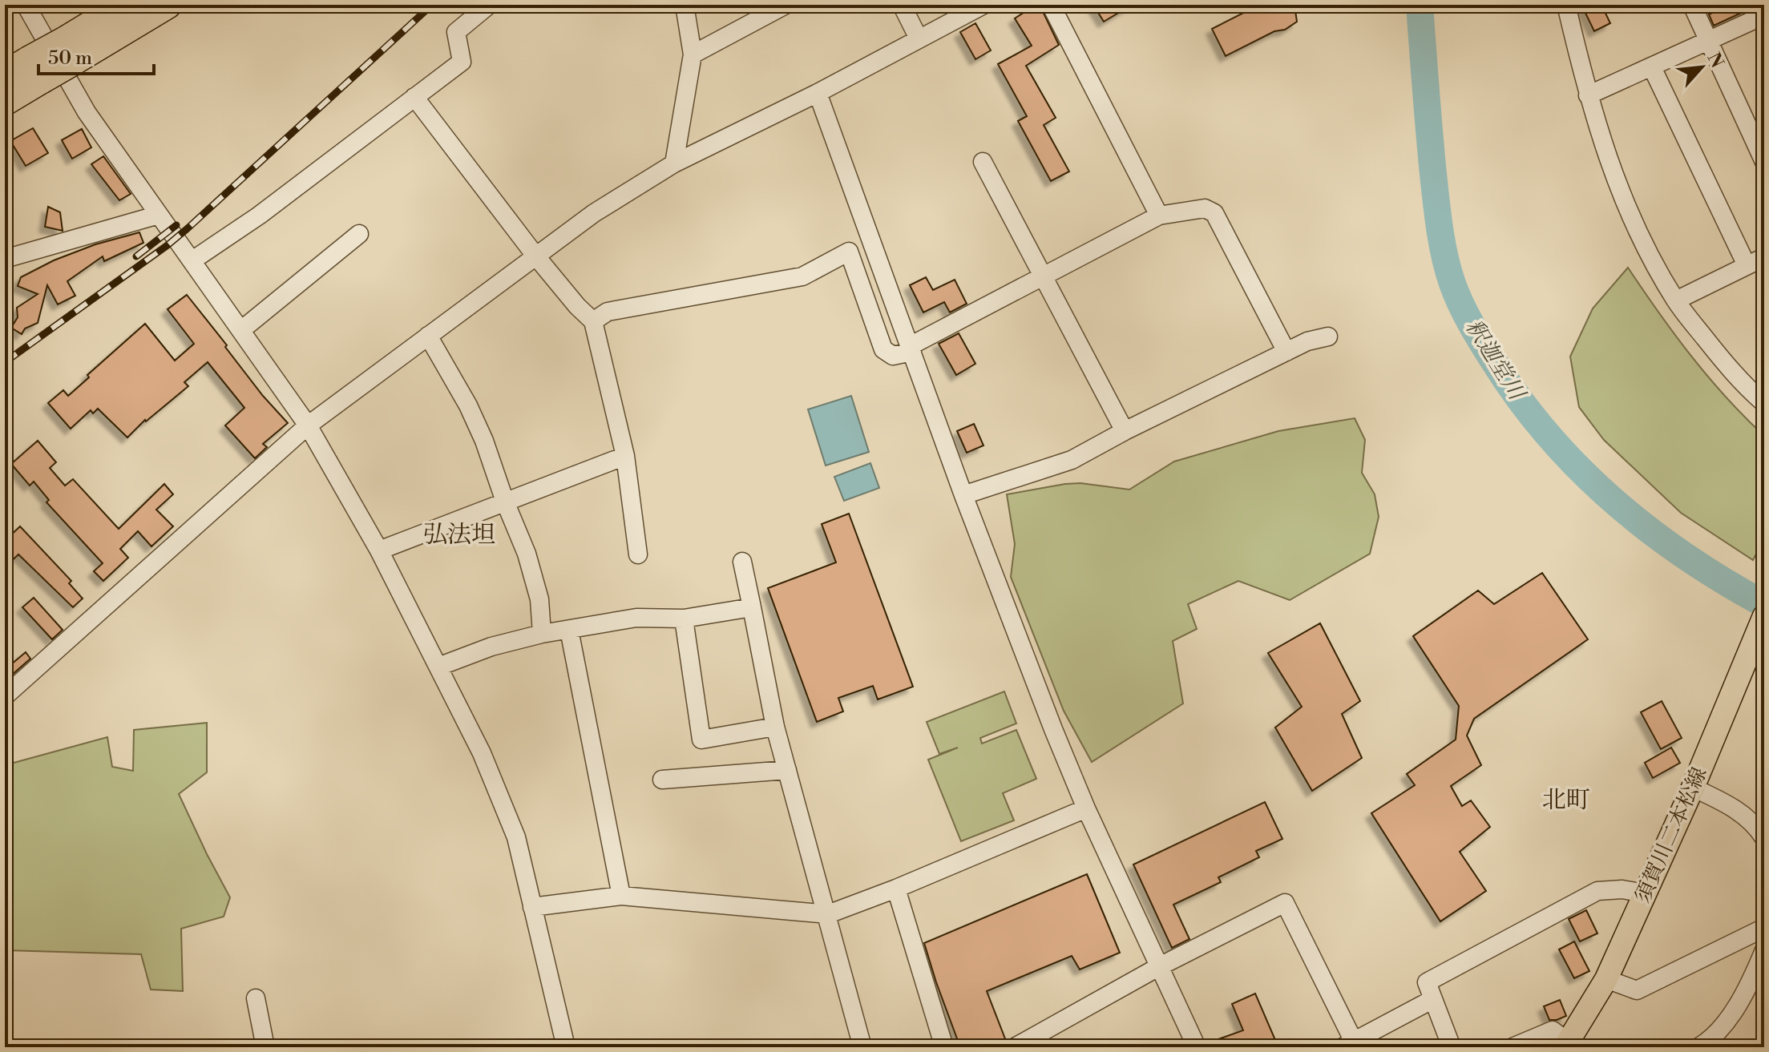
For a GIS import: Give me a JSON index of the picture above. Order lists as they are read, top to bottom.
{
  "streets": {
    "main road": ["須賀川二本松線"]
  },
  "districts": ["弘法坦", "北町"],
  "water": ["釈迦堂川"],
  "scale_bar": "50 m",
  "north": "top right"
}
